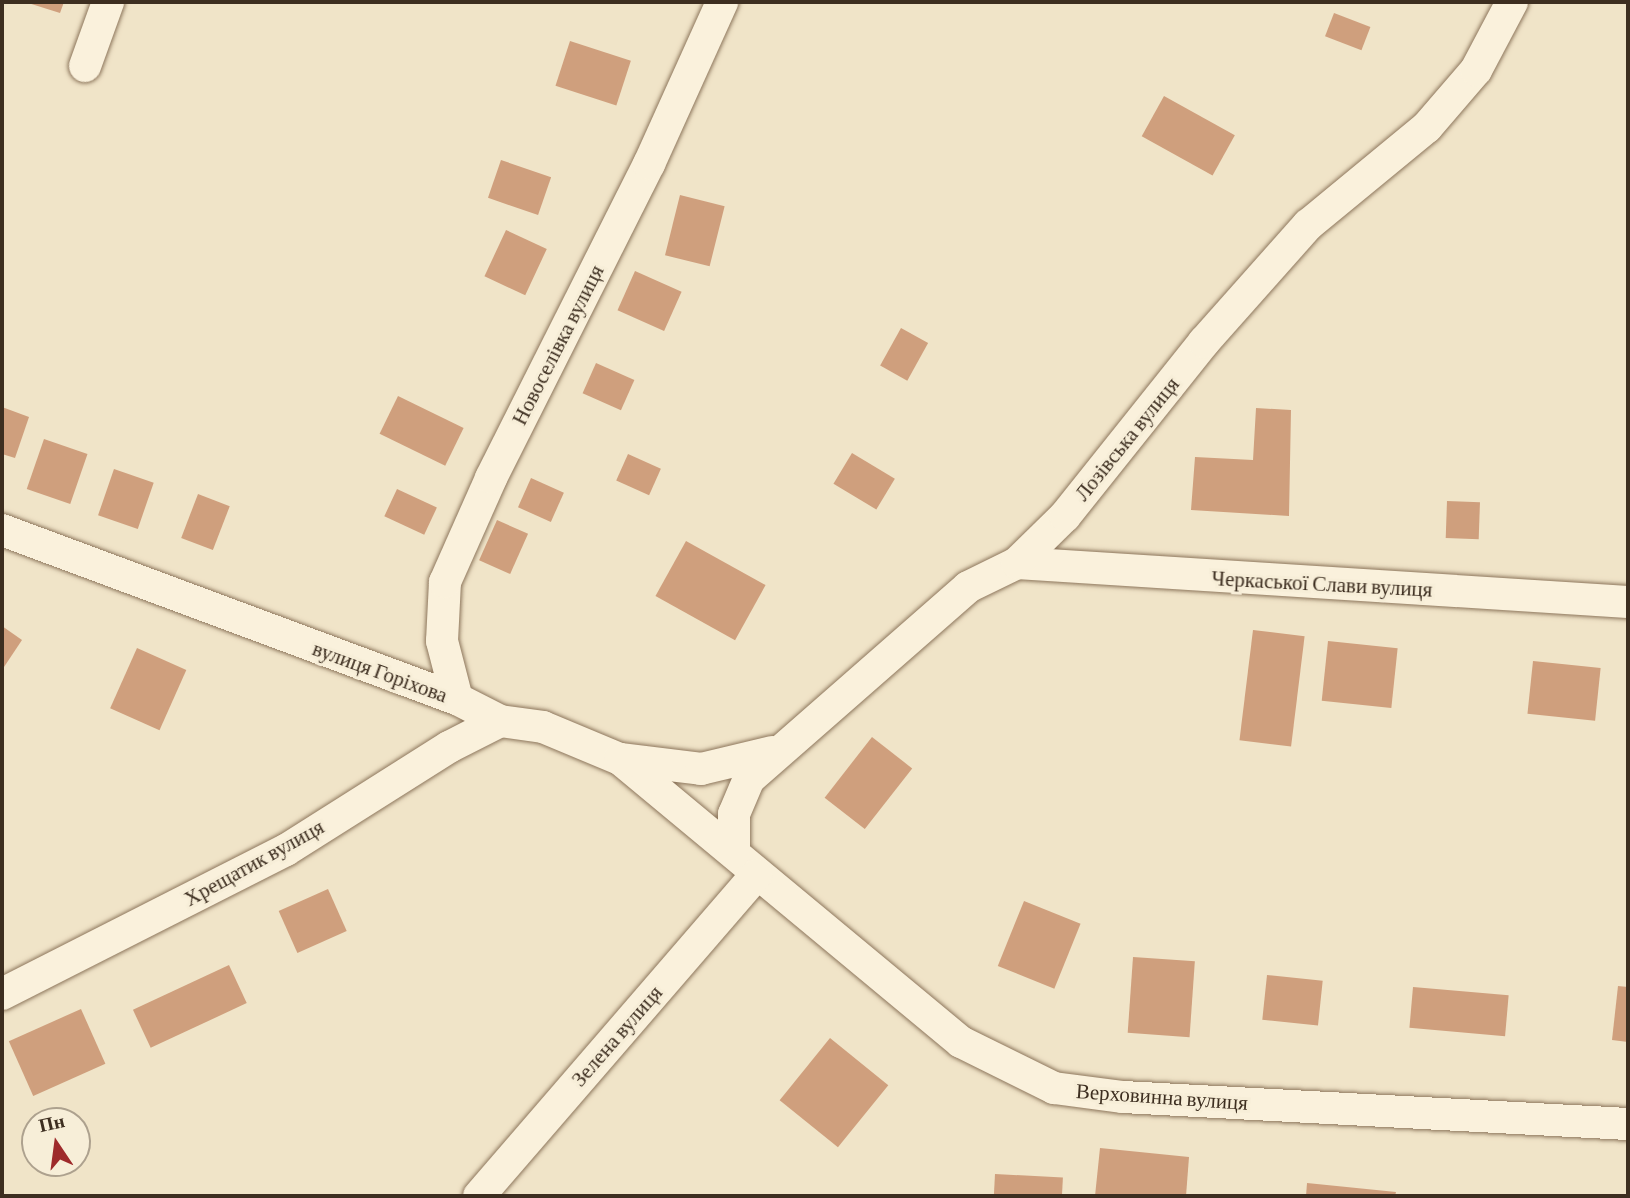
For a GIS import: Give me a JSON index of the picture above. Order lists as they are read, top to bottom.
{
  "streets": {
    "street": [
      "Новоселівка вулиця",
      "Лозівська вулиця",
      "Черкаської Слави вулиця",
      "вулиця Горіхова",
      "Хрещатик вулиця",
      "Зелена вулиця",
      "Верховинна вулиця"
    ]
  },
  "crossings": [
    ["Новоселівка вулиця", "вулиця Горіхова"],
    ["Лозівська вулиця", "Черкаської Слави вулиця"],
    ["Лозівська вулиця", "вулиця Горіхова"],
    ["Лозівська вулиця", "Верховинна вулиця"],
    ["вулиця Горіхова", "Хрещатик вулиця"],
    ["вулиця Горіхова", "Верховинна вулиця"],
    ["Зелена вулиця", "Верховинна вулиця"]
  ],
  "north": "top"
}
